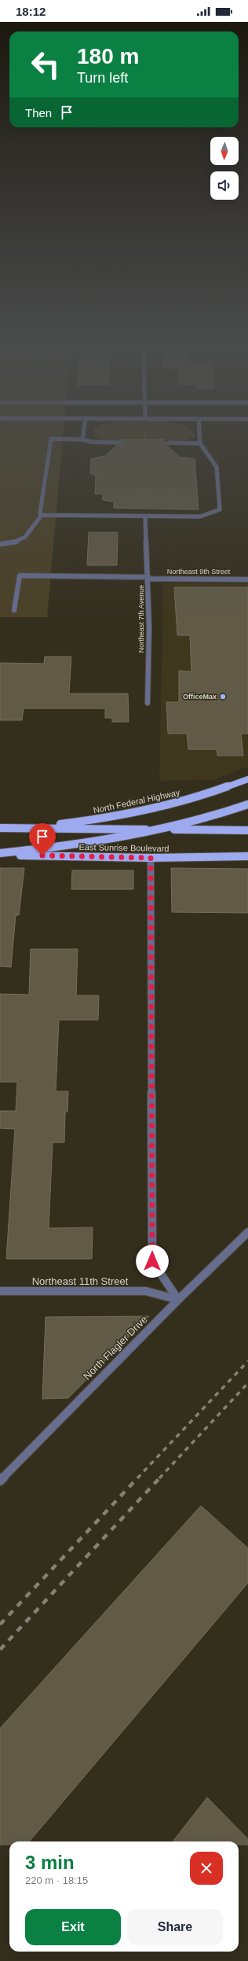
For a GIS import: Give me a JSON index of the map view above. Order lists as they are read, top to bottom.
{
  "streets": {
    "main road": ["North Federal Highway", "East Sunrise Boulevard"],
    "street": [
      "Northeast 9th Street",
      "Northeast 7th Avenue",
      "Northeast 11th Street",
      "North Flagler Drive"
    ]
  },
  "crossings": [
    ["Northeast 9th Street", "Northeast 7th Avenue"],
    ["North Federal Highway", "East Sunrise Boulevard"],
    ["Northeast 11th Street", "North Flagler Drive"]
  ],
  "places": ["OfficeMax"],
  "north": "bottom",
  "page": {
    "status": "18:12",
    "turn": ["180 m", "Turn left"],
    "then": "Then",
    "heading": ["3 min", "220 m · 18:15"],
    "buttons": ["Exit", "Share"]
  }
}
